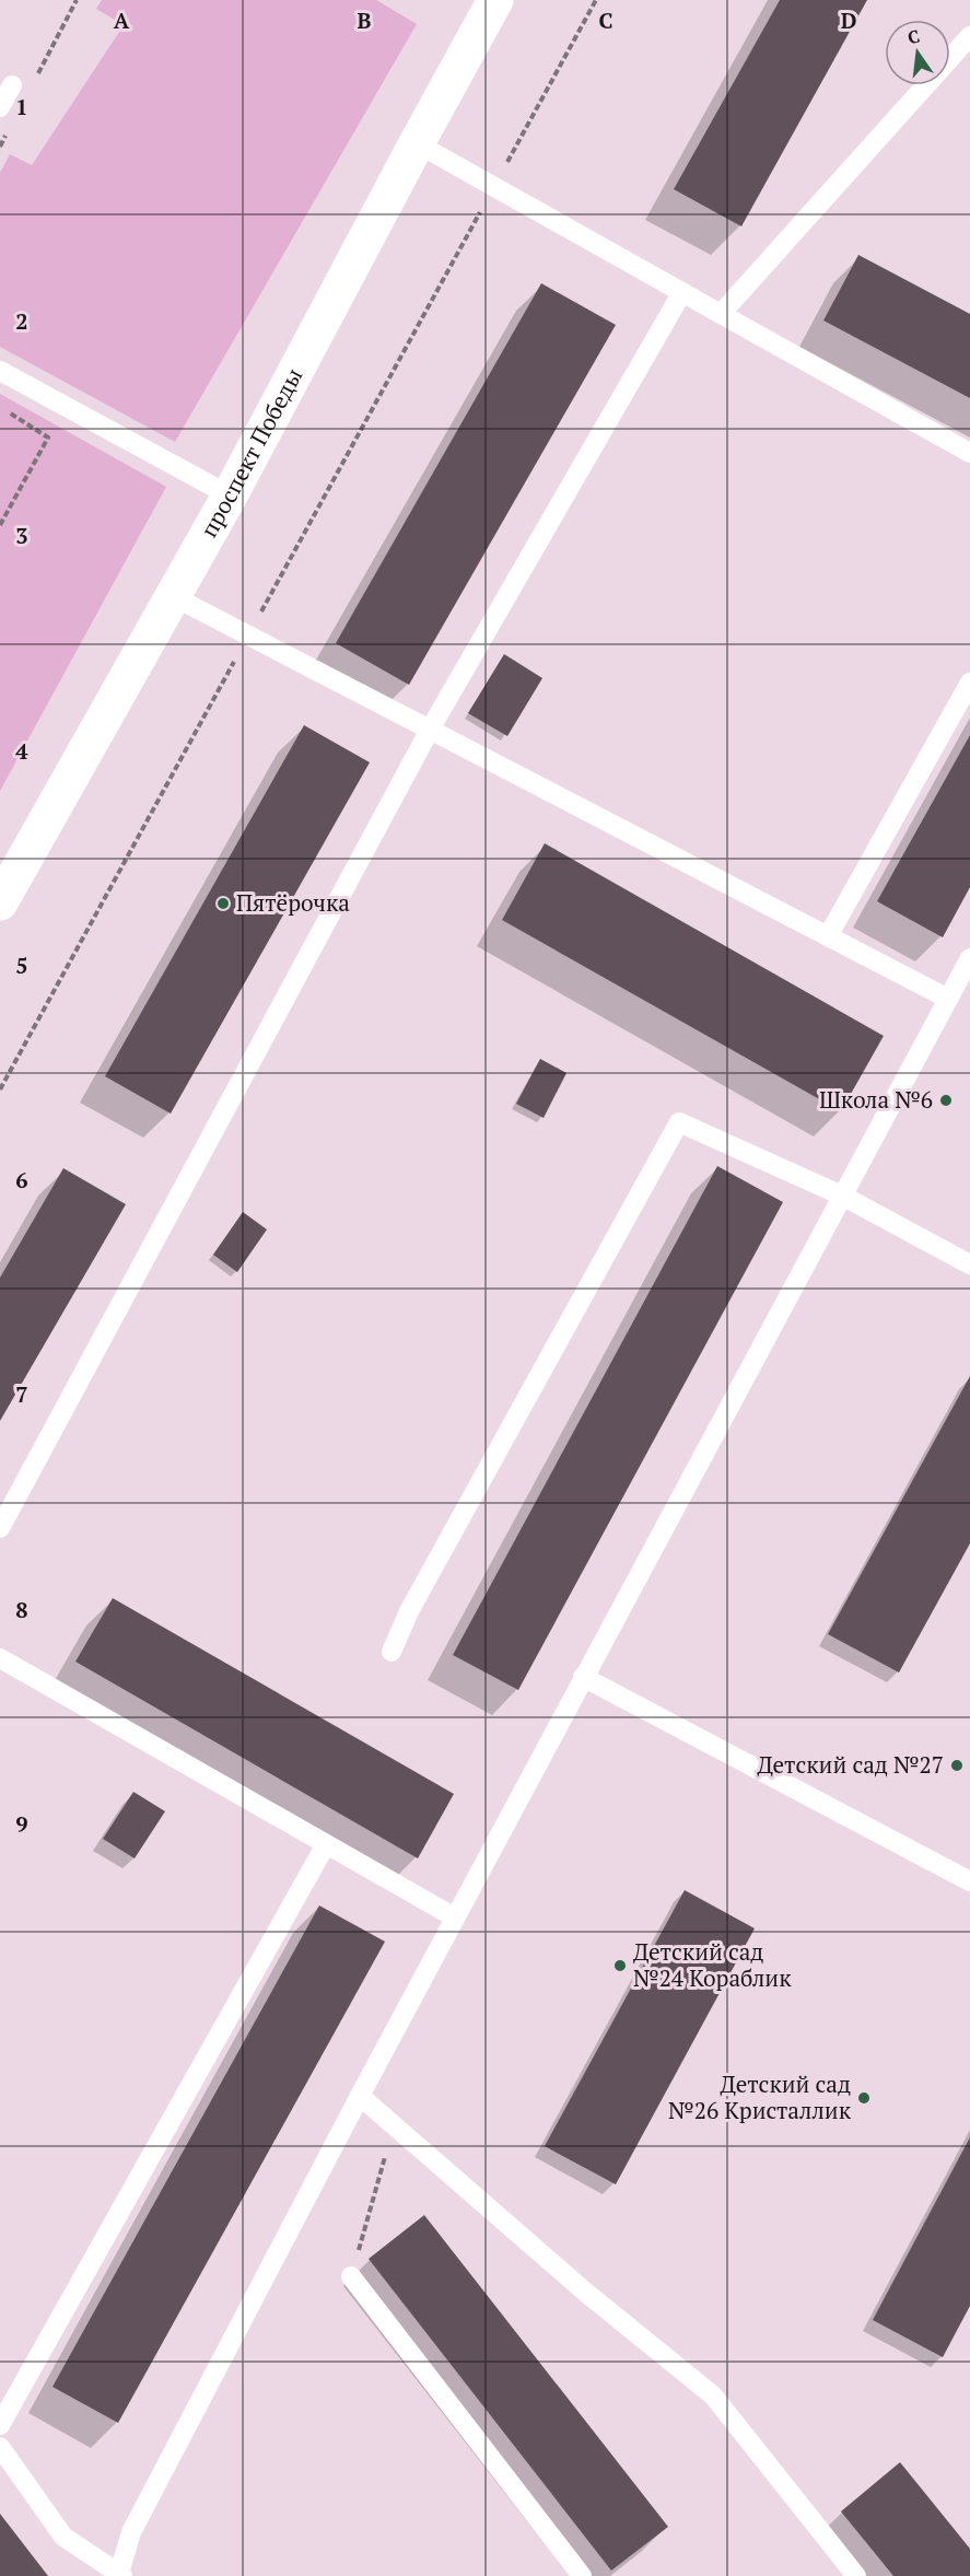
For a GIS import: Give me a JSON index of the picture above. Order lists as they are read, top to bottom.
{
  "streets": {
    "main road": ["проспект Победы"]
  },
  "places": [
    "Пятёрочка",
    "Школа №6",
    "Детский сад №27",
    "Детский сад №24 Кораблик",
    "Детский сад №26 Кристаллик"
  ],
  "north": "top",
  "grid": {
    "columns": [
      "A",
      "B",
      "C",
      "D"
    ],
    "rows": [
      "1",
      "2",
      "3",
      "4",
      "5",
      "6",
      "7",
      "8",
      "9"
    ]
  }
}
